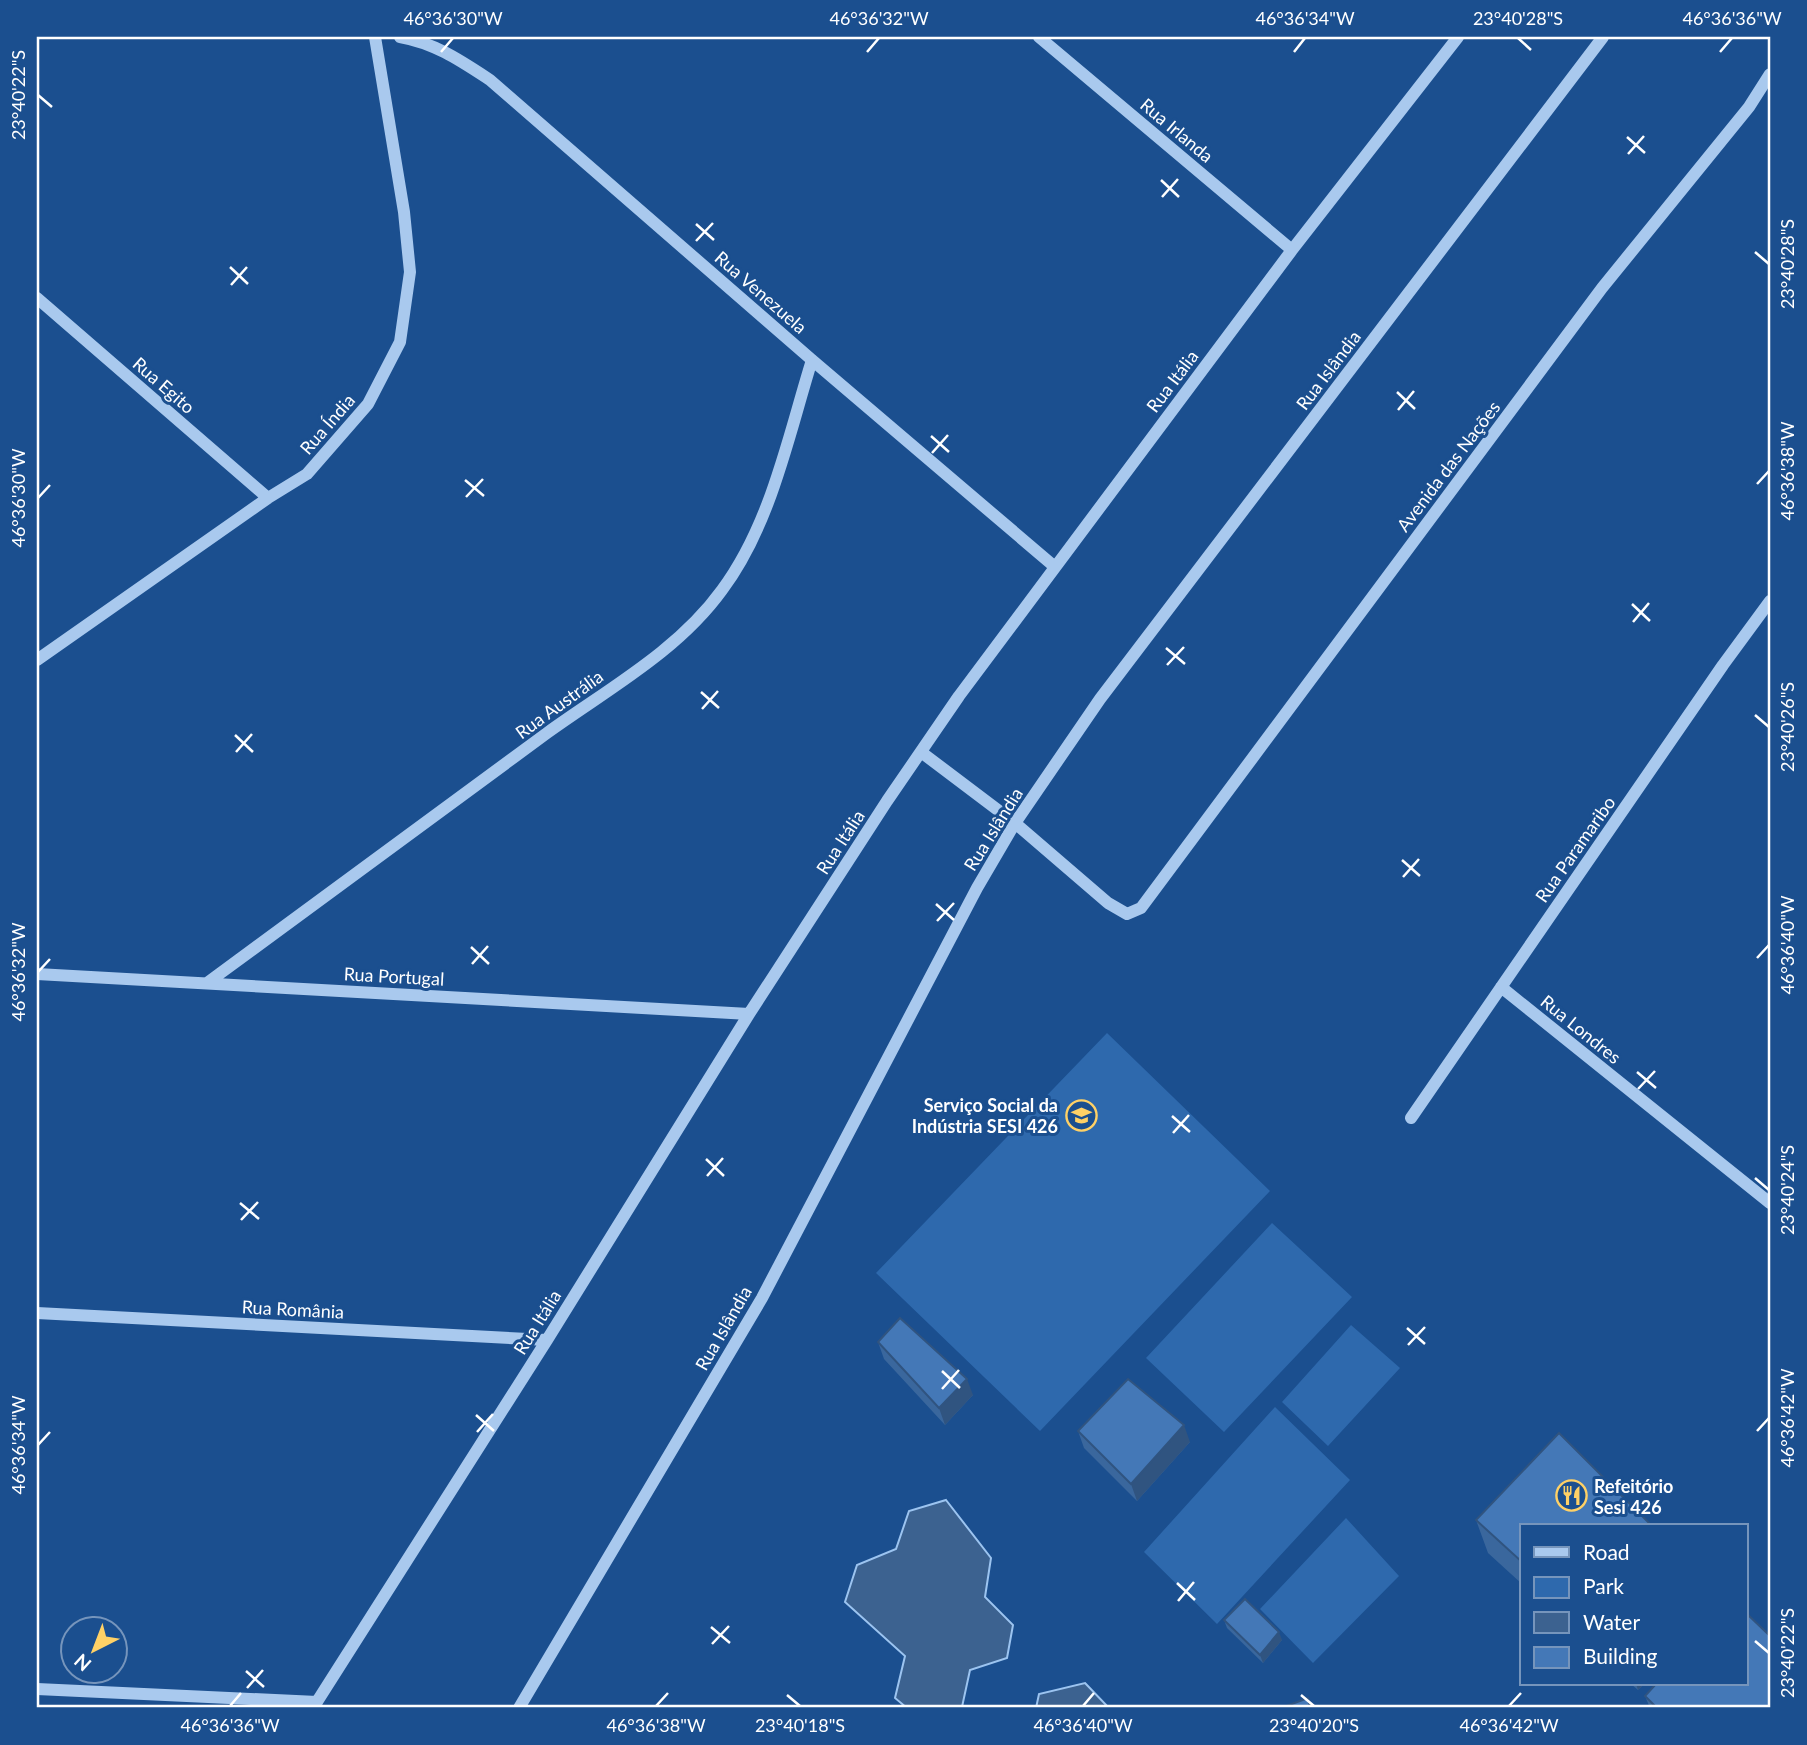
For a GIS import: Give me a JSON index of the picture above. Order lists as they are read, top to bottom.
{
  "streets": {
    "street": [
      "Rua Irlanda",
      "Rua Venezuela",
      "Rua Islândia",
      "Rua Itália",
      "Rua Egito",
      "Rua Índia",
      "Avenida das Nações",
      "Rua Austrália",
      "Rua Paramaribo",
      "Rua Portugal",
      "Rua Londres",
      "Rua România"
    ]
  },
  "crossings": [
    ["Rua Irlanda", "Rua Itália"],
    ["Rua Venezuela", "Rua Itália"],
    ["Rua Venezuela", "Rua Austrália"],
    ["Rua Islândia", "Avenida das Nações"],
    ["Rua Itália", "Rua Portugal"],
    ["Rua Itália", "Rua România"],
    ["Rua Egito", "Rua Índia"],
    ["Rua Austrália", "Rua Portugal"],
    ["Rua Paramaribo", "Rua Londres"]
  ],
  "places": {
    "school or university": ["Serviço Social da Indústria SESI 426"],
    "restaurant": ["Refeitório Sesi 426"]
  },
  "legend": [
    "Road",
    "Park",
    "Water",
    "Building"
  ],
  "north": "bottom left",
  "coordinates": [
    "46°36'30\"W",
    "46°36'32\"W",
    "46°36'34\"W",
    "23°40'28\"S",
    "46°36'36\"W",
    "23°40'22\"S",
    "46°36'38\"W",
    "23°40'26\"S",
    "46°36'40\"W",
    "23°40'24\"S",
    "46°36'42\"W",
    "23°40'18\"S",
    "23°40'20\"S"
  ]
}
